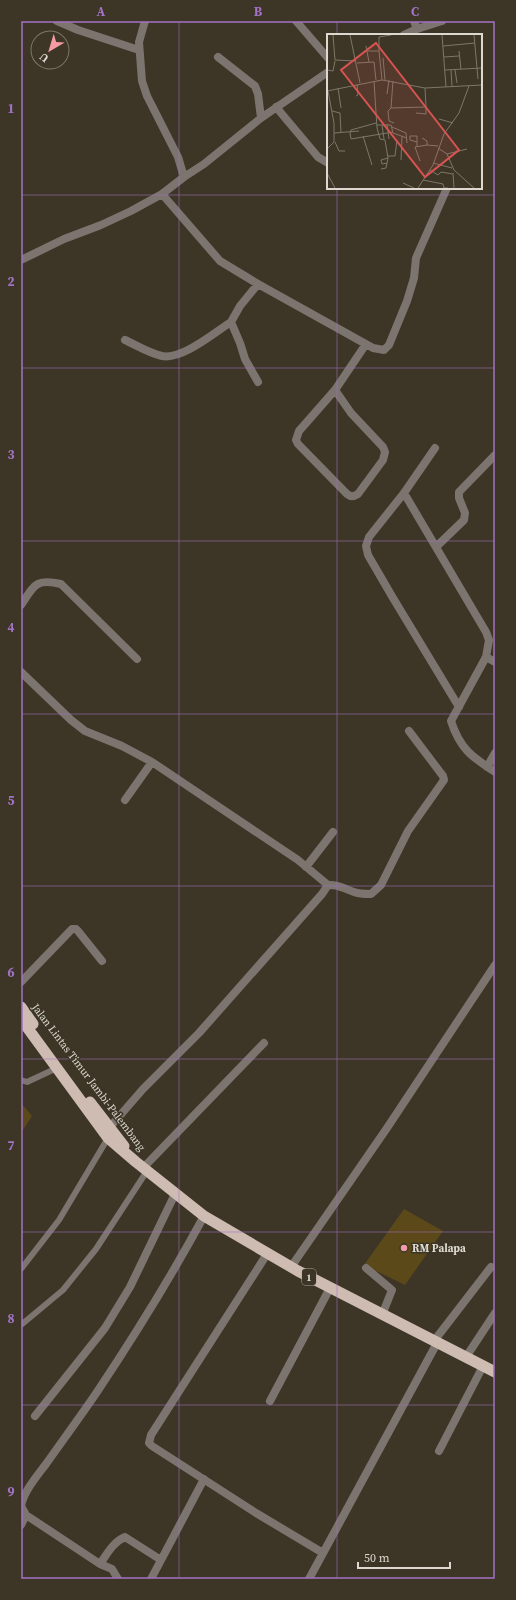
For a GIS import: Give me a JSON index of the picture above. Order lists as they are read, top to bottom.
{
  "streets": {
    "highway": ["Jalan Lintas Timur Jambi-Palembang", "1"]
  },
  "places": ["RM Palapa"],
  "scale_bar": "50 m",
  "north": "bottom left",
  "grid": {
    "columns": ["A", "B", "C"],
    "rows": [
      "1",
      "2",
      "3",
      "4",
      "5",
      "6",
      "7",
      "8",
      "9"
    ]
  }
}
